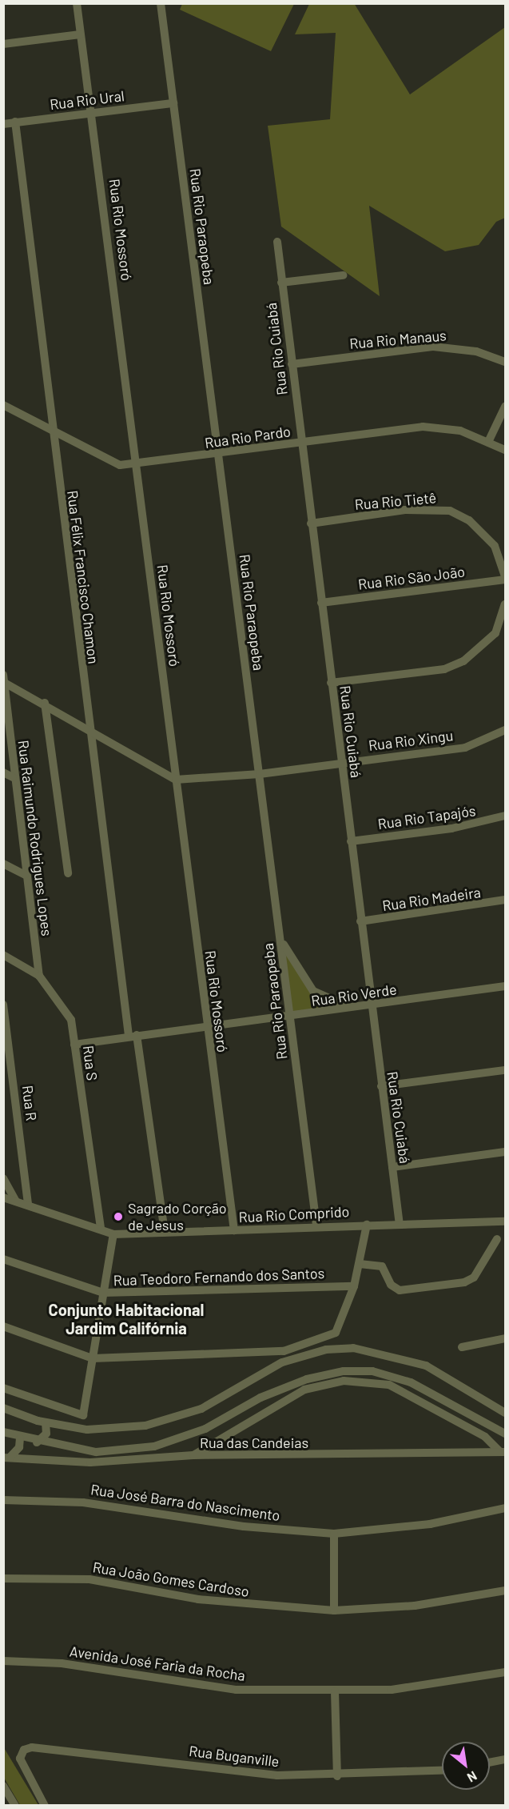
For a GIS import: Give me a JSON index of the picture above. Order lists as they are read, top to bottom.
{
  "streets": {
    "street": [
      "Rua Rio Ural",
      "Rua Rio Paraopeba",
      "Rua Rio Mossoró",
      "Rua Rio Manaus",
      "Rua Rio Cuiabá",
      "Rua Rio Pardo",
      "Rua Rio Tietê",
      "Rua Félix Francisco Chamon",
      "Rua Rio São João",
      "Rua Rio Xingu",
      "Rua Rio Tapajós",
      "Rua Raimundo Rodrigues Lopes",
      "Rua Rio Madeira",
      "Rua Rio Verde",
      "Rua S",
      "Rua R",
      "Rua Rio Comprido",
      "Rua Teodoro Fernando dos Santos",
      "Rua das Candeias",
      "Rua José Barra do Nascimento",
      "Rua João Gomes Cardoso",
      "Avenida José Faria da Rocha",
      "Rua Buganville"
    ]
  },
  "crossings": [
    ["Rua Rio Ural", "Rua Rio Paraopeba"],
    ["Rua Rio Ural", "Rua Rio Mossoró"],
    ["Rua Rio Ural", "Rua Félix Francisco Chamon"],
    ["Rua Rio Paraopeba", "Rua Rio Pardo"],
    ["Rua Rio Paraopeba", "Rua Rio Xingu"],
    ["Rua Rio Paraopeba", "Rua Rio Verde"],
    ["Rua Rio Paraopeba", "Rua Rio Comprido"],
    ["Rua Rio Mossoró", "Rua Rio Pardo"],
    ["Rua Rio Mossoró", "Rua Rio Xingu"],
    ["Rua Rio Mossoró", "Rua Rio Verde"],
    ["Rua Rio Mossoró", "Rua Rio Comprido"],
    ["Rua Rio Manaus", "Rua Rio Cuiabá"],
    ["Rua Rio Cuiabá", "Rua Rio Pardo"],
    ["Rua Rio Cuiabá", "Rua Rio Tietê"],
    ["Rua Rio Cuiabá", "Rua Rio São João"],
    ["Rua Rio Cuiabá", "Rua Rio Xingu"],
    ["Rua Rio Cuiabá", "Rua Rio Tapajós"],
    ["Rua Rio Cuiabá", "Rua Rio Madeira"],
    ["Rua Rio Cuiabá", "Rua Rio Verde"],
    ["Rua Rio Cuiabá", "Rua Rio Comprido"],
    ["Rua Rio Pardo", "Rua Félix Francisco Chamon"],
    ["Rua Rio Tietê", "Rua Rio São João"],
    ["Rua Félix Francisco Chamon", "Rua Rio Verde"],
    ["Rua Félix Francisco Chamon", "Rua Rio Comprido"],
    ["Rua Raimundo Rodrigues Lopes", "Rua S"],
    ["Rua Rio Verde", "Rua S"],
    ["Rua S", "Rua Rio Comprido"],
    ["Rua R", "Rua Rio Comprido"]
  ],
  "districts": ["Conjunto Habitacional Jardim Califórnia"],
  "places": ["Sagrado Corção de Jesus"],
  "north": "bottom right"
}
